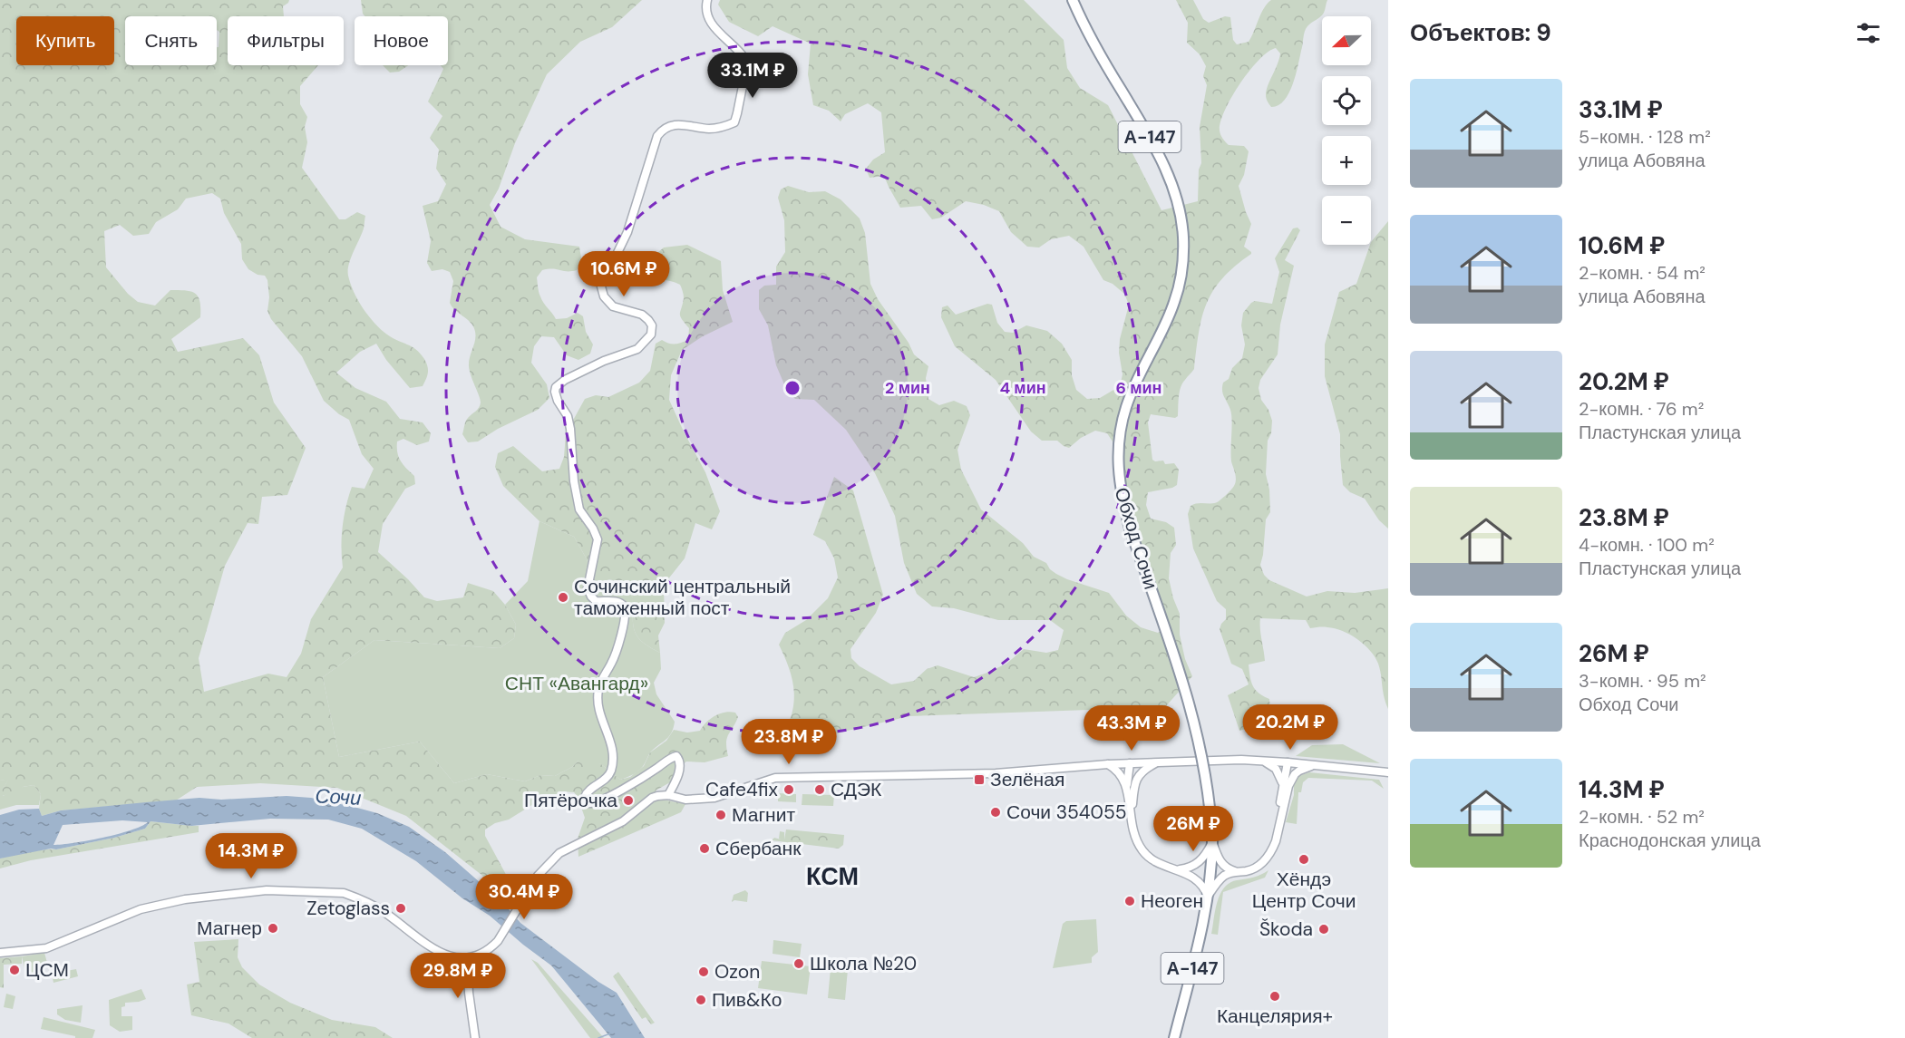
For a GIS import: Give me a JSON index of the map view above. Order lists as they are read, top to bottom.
{
  "streets": {
    "highway": ["А-147", "Обход Сочи"]
  },
  "crossings": [
    ["А-147", "Обход Сочи"]
  ],
  "districts": ["КСМ"],
  "water": ["Сочи"],
  "parks": ["СНТ «Авангард»"],
  "places": {
    "other": [
      "Сочинский центральный таможенный пост",
      "Cafe4fix",
      "СДЭК",
      "Пятёрочка",
      "Сочи 354055",
      "Магнит",
      "Сбербанк",
      "Хёндэ Центр Сочи",
      "Неоген",
      "Zetoglass",
      "Магнер",
      "Škoda",
      "Школа №20",
      "ЦСМ",
      "Ozon",
      "Канцелярия+",
      "Пив&Ко"
    ],
    "transit": ["Зелёная"]
  },
  "north": "left",
  "page": {
    "heading": "Объектов: 9",
    "map_buttons": ["+", "−"],
    "chip": [
      "Купить",
      "Снять",
      "Фильтры",
      "Новое"
    ],
    "price": [
      "33.1M ₽",
      "10.6M ₽",
      "20.2M ₽",
      "43.3M ₽",
      "23.8M ₽",
      "26M ₽",
      "14.3M ₽",
      "30.4M ₽",
      "29.8M ₽"
    ],
    "list": [
      {
        "name": "33.1M ₽",
        "note": "5-комн. · 128 m² · улица Абовяна"
      },
      {
        "name": "10.6M ₽",
        "note": "2-комн. · 54 m² · улица Абовяна"
      },
      {
        "name": "20.2M ₽",
        "note": "2-комн. · 76 m² · Пластунская улица"
      },
      {
        "name": "23.8M ₽",
        "note": "4-комн. · 100 m² · Пластунская улица"
      },
      {
        "name": "26M ₽",
        "note": "3-комн. · 95 m² · Обход Сочи"
      },
      {
        "name": "14.3M ₽",
        "note": "2-комн. · 52 m² · Краснодонская улица"
      }
    ]
  },
  "rings": ["2 мин", "4 мин", "6 мин"]
}
